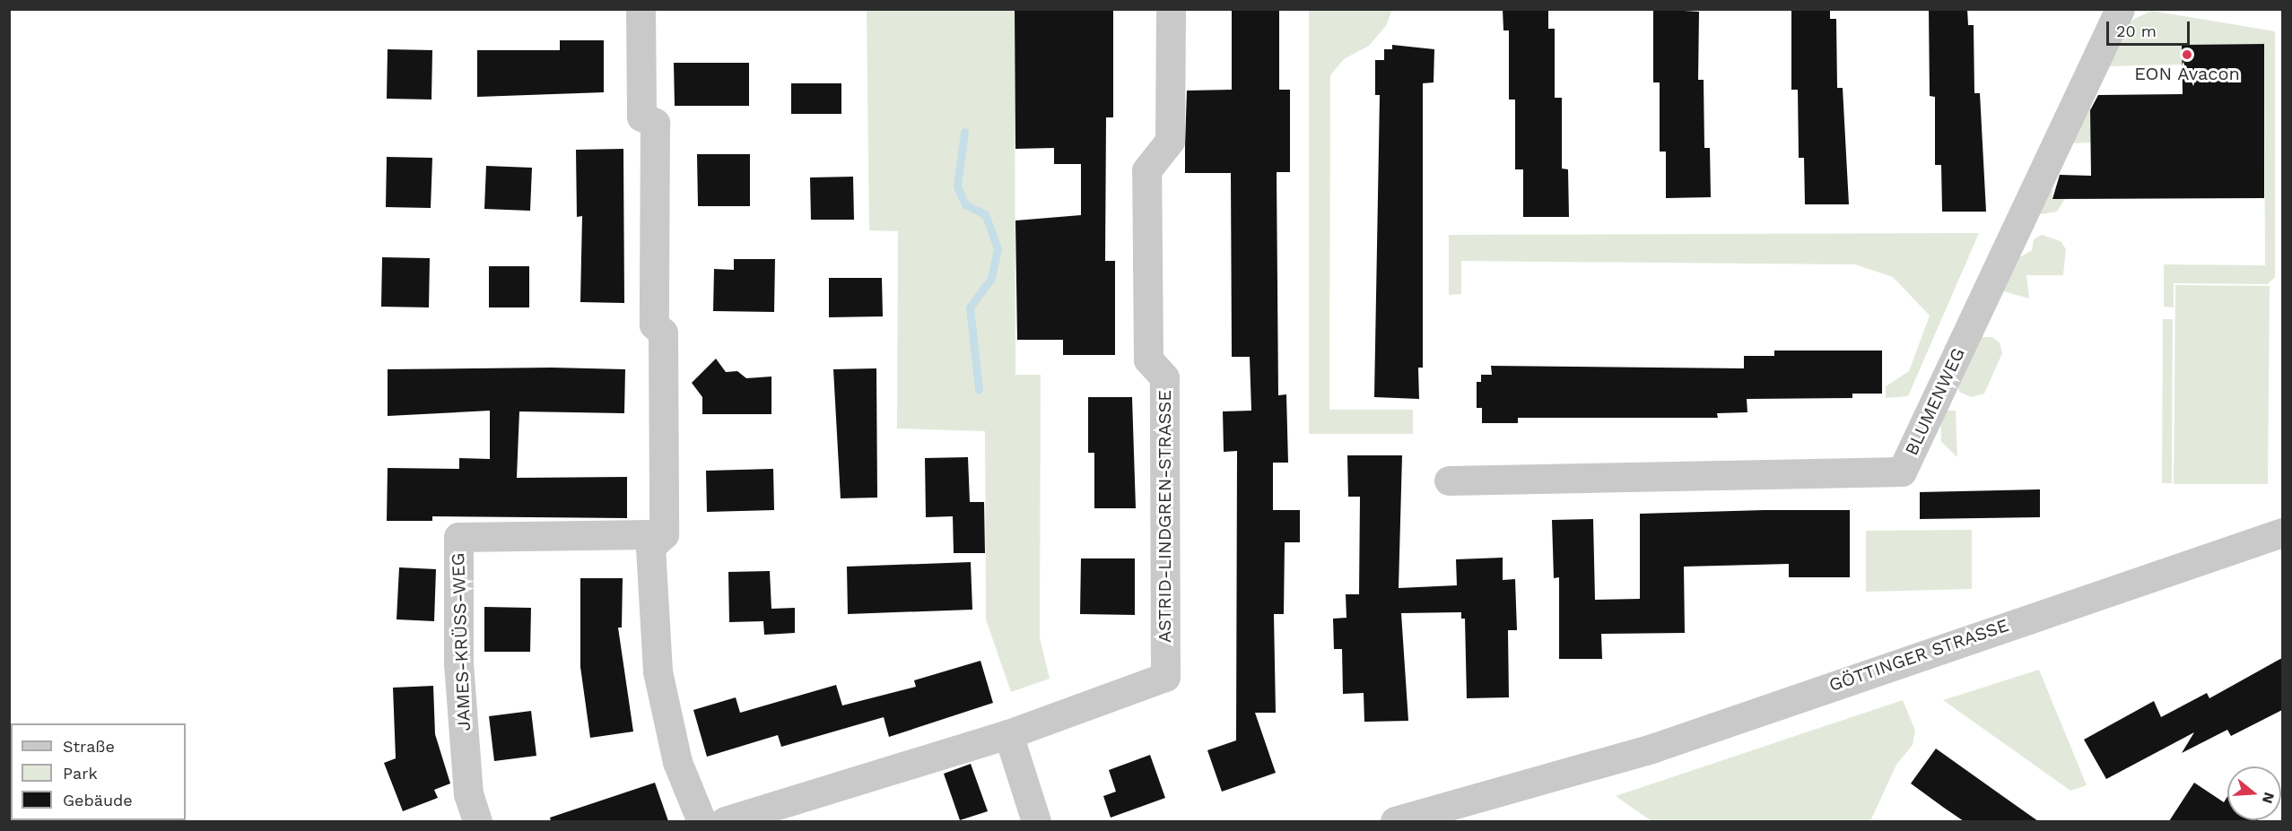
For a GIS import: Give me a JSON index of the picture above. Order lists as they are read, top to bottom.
{
  "streets": {
    "street": [
      "BLUMENWEG",
      "ASTRID-LINDGREN-STRASSE",
      "JAMES-KRÜSS-WEG",
      "GÖTTINGER STRASSE"
    ]
  },
  "places": ["EON Avacon"],
  "legend": ["Straße", "Park", "Gebäude"],
  "scale_bar": "20 m",
  "north": "right"
}
